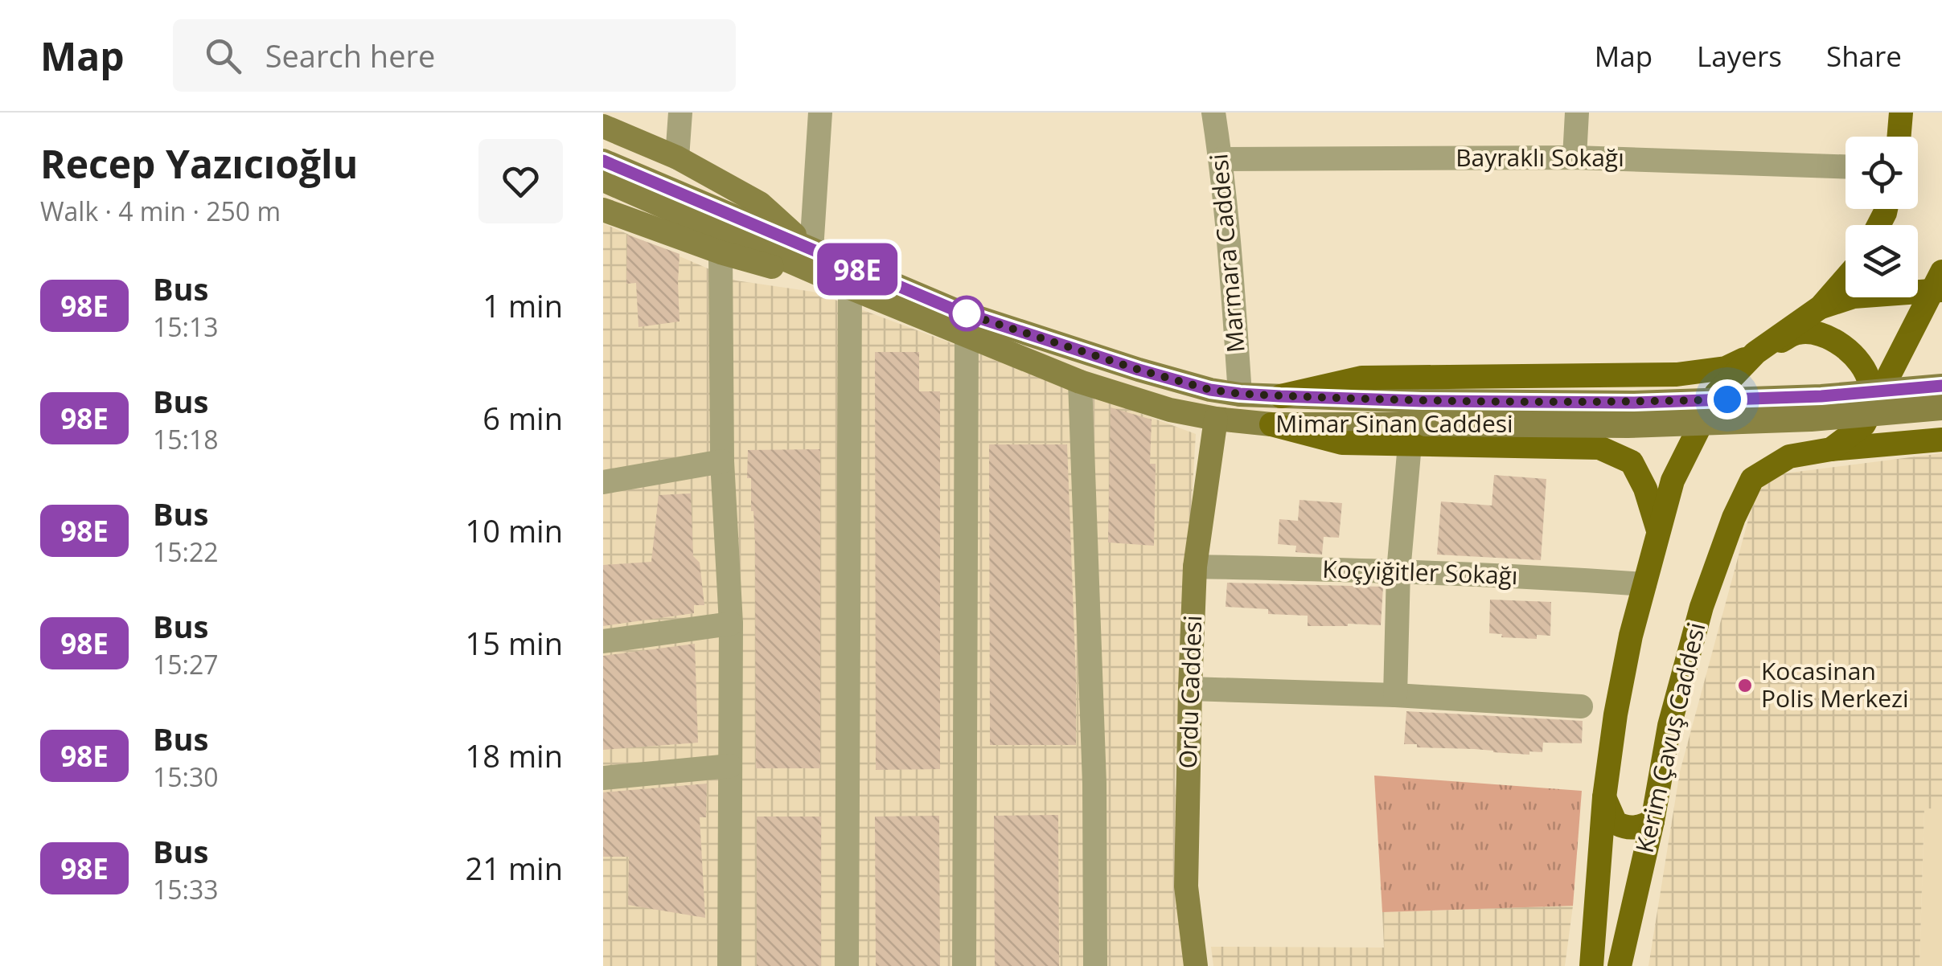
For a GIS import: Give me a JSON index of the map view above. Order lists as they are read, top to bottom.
{
  "streets": {
    "main road": ["Mimar Sinan Caddesi", "Ordu Caddesi", "Kerim Çavuş Caddesi"],
    "street": ["Bayraklı Sokağı", "Marmara Caddesi", "Koçyiğitler Sokağı"]
  },
  "crossings": [
    ["Bayraklı Sokağı", "Marmara Caddesi"],
    ["Marmara Caddesi", "Mimar Sinan Caddesi"],
    ["Mimar Sinan Caddesi", "Ordu Caddesi"],
    ["Koçyiğitler Sokağı", "Ordu Caddesi"],
    ["Koçyiğitler Sokağı", "Kerim Çavuş Caddesi"]
  ],
  "places": ["Kocasinan Polis Merkezi"],
  "lines": ["bus line 98E"],
  "page": {
    "header": "Map",
    "search": "Search here",
    "nav": ["Map", "Layers", "Share"],
    "heading": ["Recep Yazıcıoğlu", "Walk · 4 min · 250 m"],
    "on_map": "98E",
    "list": [
      {
        "mark": "98E",
        "name": "Bus",
        "note": "15:13",
        "value": "1 min"
      },
      {
        "mark": "98E",
        "name": "Bus",
        "note": "15:18",
        "value": "6 min"
      },
      {
        "mark": "98E",
        "name": "Bus",
        "note": "15:22",
        "value": "10 min"
      },
      {
        "mark": "98E",
        "name": "Bus",
        "note": "15:27",
        "value": "15 min"
      },
      {
        "mark": "98E",
        "name": "Bus",
        "note": "15:30",
        "value": "18 min"
      },
      {
        "mark": "98E",
        "name": "Bus",
        "note": "15:33",
        "value": "21 min"
      }
    ]
  }
}
